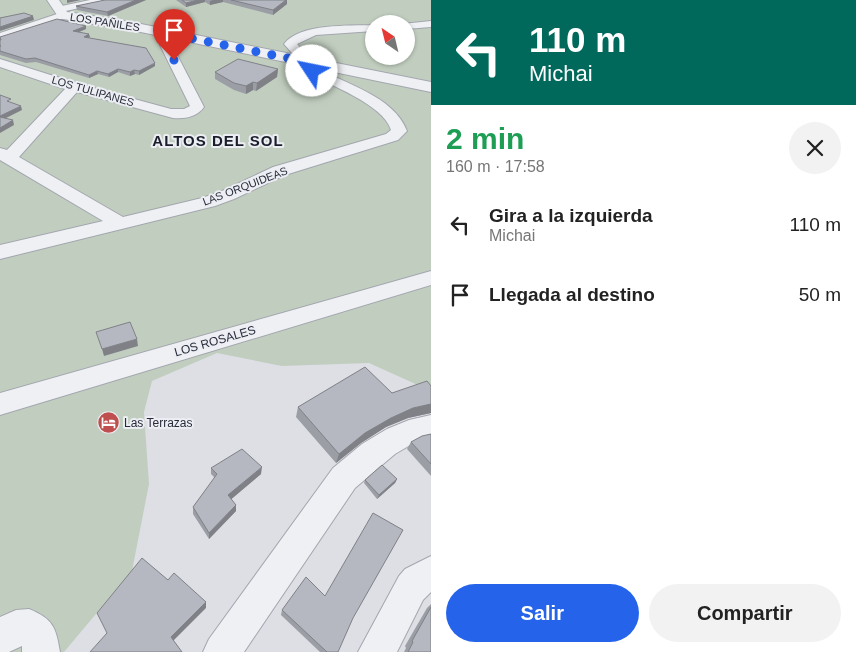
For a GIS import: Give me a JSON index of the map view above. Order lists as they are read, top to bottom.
{
  "streets": {
    "street": [
      "LOS PAÑILES",
      "LOS TULIPANES",
      "LAS ORQUIDEAS",
      "LOS ROSALES"
    ]
  },
  "crossings": [
    ["LOS PAÑILES", "LOS TULIPANES"],
    ["LOS PAÑILES", "LAS ORQUIDEAS"]
  ],
  "districts": ["ALTOS DEL SOL"],
  "places": {
    "hotel": ["Las Terrazas"]
  },
  "north": "top left",
  "page": {
    "turn": ["110 m", "Michai"],
    "heading": ["2 min", "160 m · 17:58"],
    "list": [
      {
        "name": "Gira a la izquierda",
        "note": "Michai",
        "value": "110 m"
      },
      {
        "name": "Llegada al destino",
        "value": "50 m"
      }
    ],
    "buttons": ["Salir", "Compartir"]
  }
}
